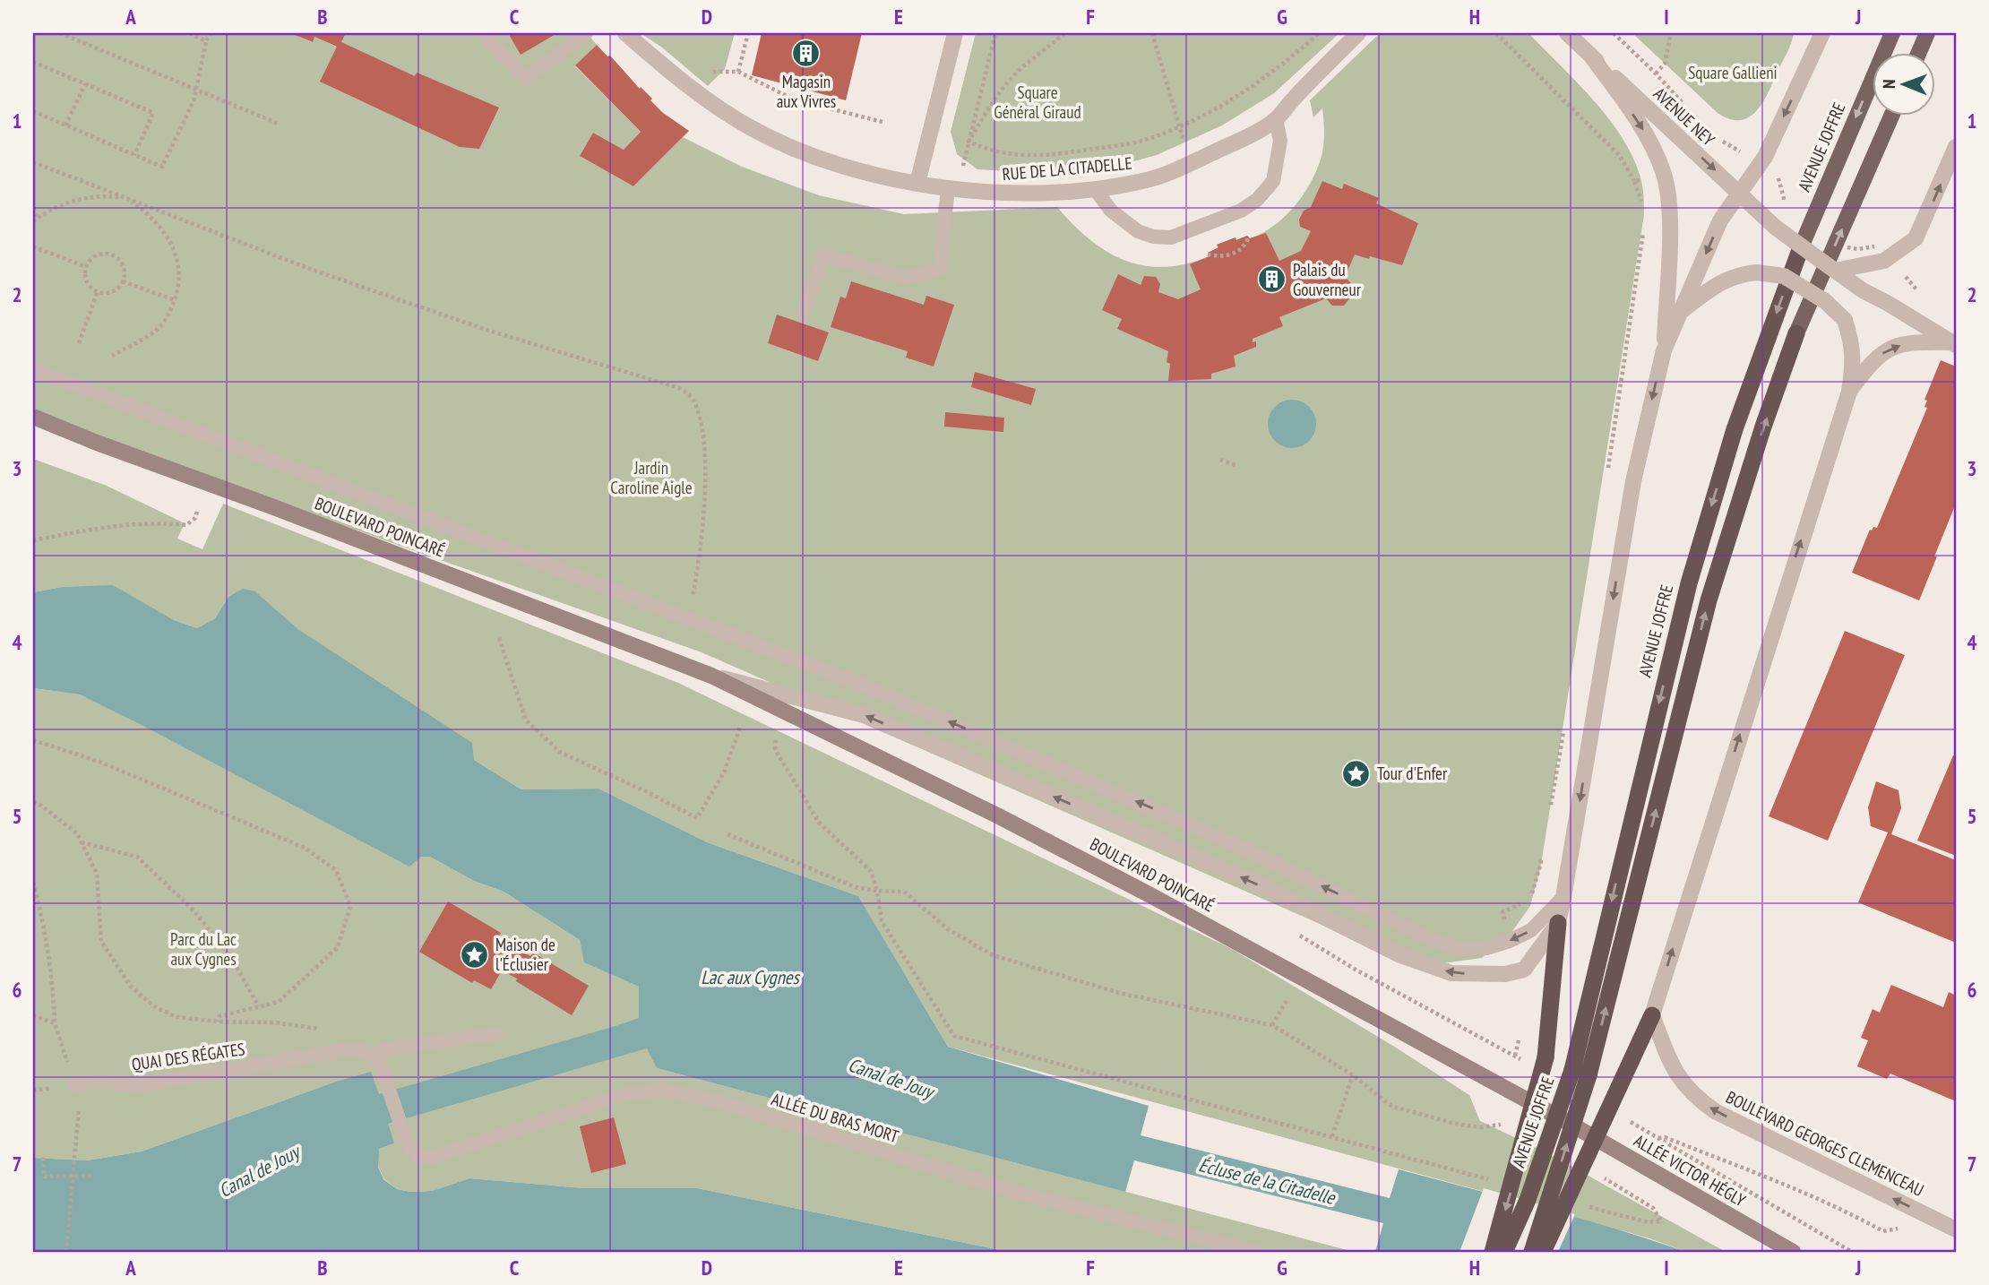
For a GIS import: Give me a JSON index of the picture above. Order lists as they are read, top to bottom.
{
  "streets": {
    "highway": ["AVENUE JOFFRE"],
    "main road": ["BOULEVARD POINCARÉ", "ALLÉE VICTOR HÉGLY"],
    "street": ["AVENUE NEY", "RUE DE LA CITADELLE", "BOULEVARD GEORGES CLEMENCEAU"],
    "lane": ["QUAI DES RÉGATES", "ALLÉE DU BRAS MORT"]
  },
  "crossings": [
    ["BOULEVARD POINCARÉ", "ALLÉE VICTOR HÉGLY"],
    ["QUAI DES RÉGATES", "ALLÉE DU BRAS MORT"]
  ],
  "one_way": ["BOULEVARD GEORGES CLEMENCEAU"],
  "water": ["Lac aux Cygnes", "Canal de Jouy", "Écluse de la Citadelle"],
  "parks": [
    "Square Gallieni",
    "Square Général Giraud",
    "Jardin Caroline Aigle",
    "Parc du Lac aux Cygnes"
  ],
  "places": {
    "building": ["Magasin aux Vivres", "Palais du Gouverneur"],
    "place": ["Tour d'Enfer", "Maison de l'Éclusier"]
  },
  "north": "left",
  "grid": {
    "columns": [
      "A",
      "B",
      "C",
      "D",
      "E",
      "F",
      "G",
      "H",
      "I",
      "J"
    ],
    "rows": [
      "1",
      "2",
      "3",
      "4",
      "5",
      "6",
      "7"
    ]
  }
}
